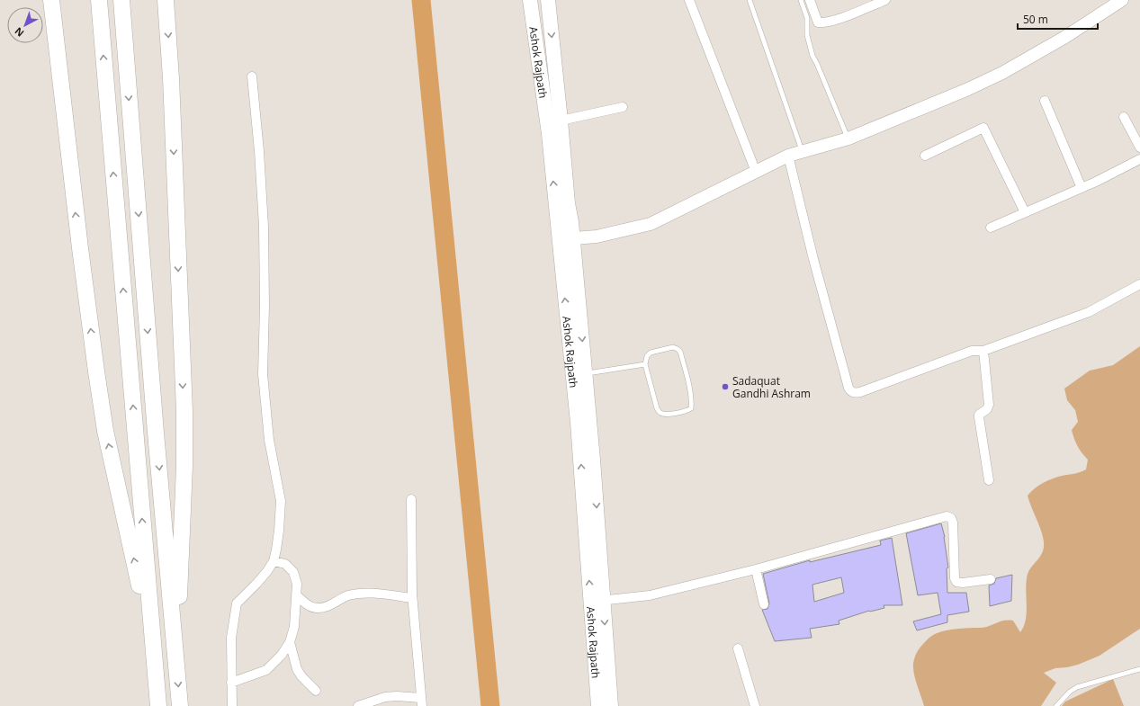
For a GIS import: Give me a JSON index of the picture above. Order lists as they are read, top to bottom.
{
  "streets": {
    "main road": ["Ashok Rajpath"]
  },
  "places": ["Sadaquat Gandhi Ashram"],
  "scale_bar": "50 m",
  "north": "bottom left"
}
